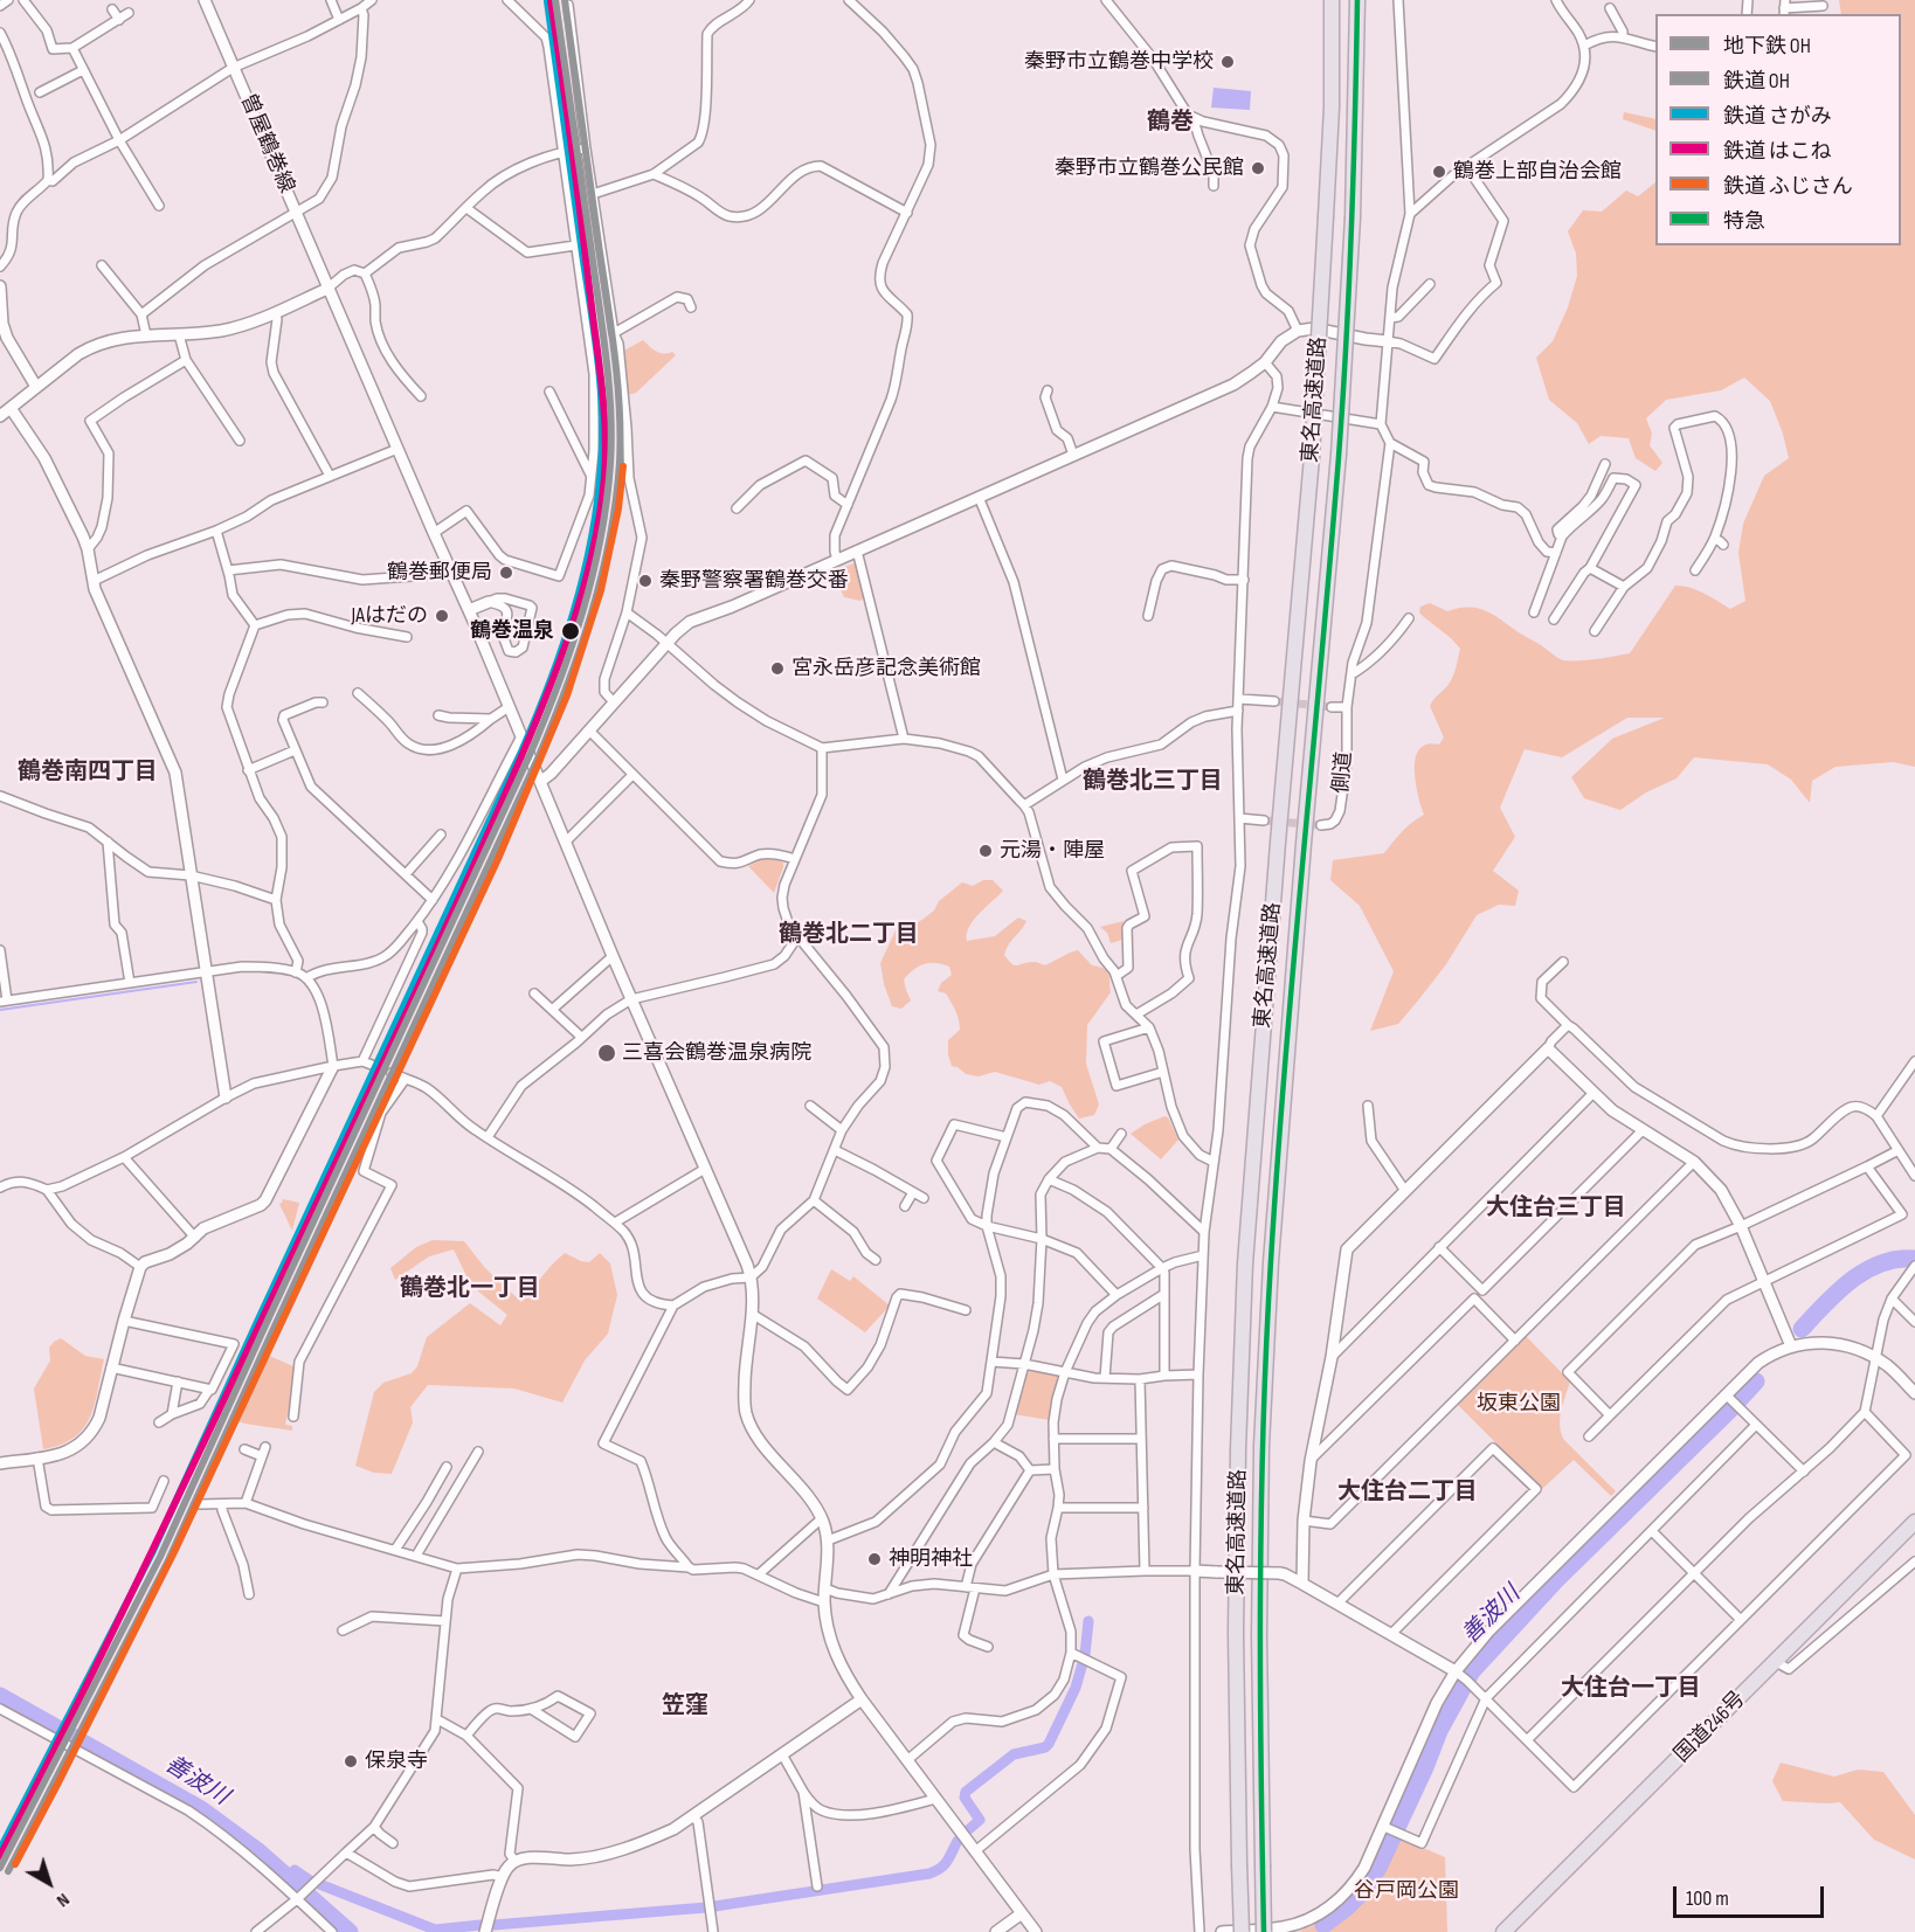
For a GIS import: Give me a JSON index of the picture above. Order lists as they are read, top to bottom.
{
  "streets": {
    "highway": ["東名高速道路", "国道246号"],
    "street": ["曽屋鶴巻線", "側道"]
  },
  "districts": [
    "鶴巻",
    "鶴巻南四丁目",
    "鶴巻北三丁目",
    "鶴巻北二丁目",
    "大住台三丁目",
    "鶴巻北一丁目",
    "大住台二丁目",
    "大住台一丁目",
    "笠窪"
  ],
  "water": ["善波川"],
  "parks": ["坂東公園", "谷戸岡公園"],
  "places": [
    "秦野市立鶴巻中学校",
    "秦野市立鶴巻公民館",
    "鶴巻上部自治会館",
    "鶴巻郵便局",
    "秦野警察署鶴巻交番",
    "JAはだの",
    "鶴巻温泉",
    "宮永岳彦記念美術館",
    "元湯・陣屋",
    "三喜会鶴巻温泉病院",
    "神明神社",
    "保泉寺"
  ],
  "lines": [
    "metro line OH",
    "rail line OH",
    "rail line はこね",
    "transit line 特急",
    "rail line さがみ",
    "rail line ふじさん"
  ],
  "legend": [
    "地下鉄 OH",
    "鉄道 OH",
    "鉄道 さがみ",
    "鉄道 はこね",
    "鉄道 ふじさん",
    "特急"
  ],
  "scale_bar": "100 m",
  "north": "bottom right"
}
